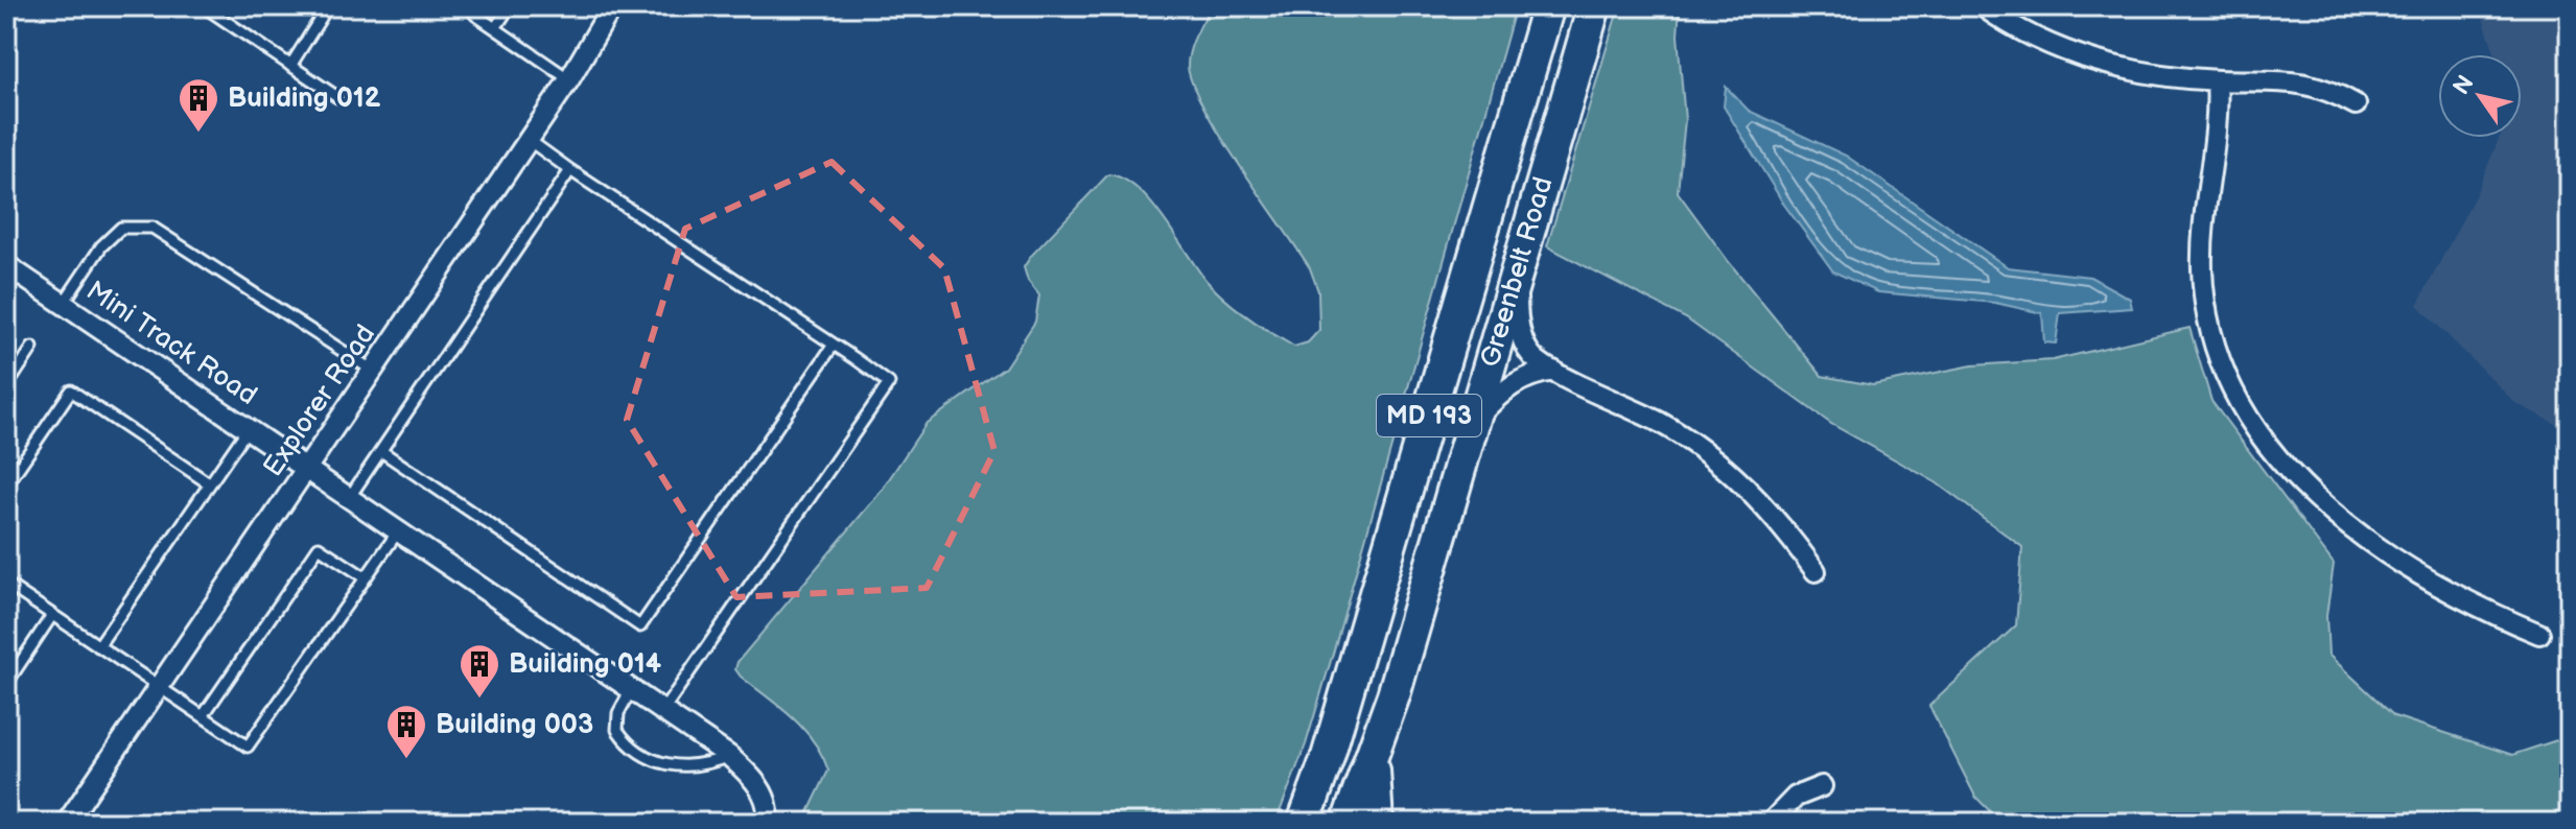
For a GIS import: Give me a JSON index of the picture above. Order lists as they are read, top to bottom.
{
  "streets": {
    "main road": ["Greenbelt Road", "MD 193"],
    "street": ["Mini Track Road", "Explorer Road"]
  },
  "crossings": [
    ["Mini Track Road", "Explorer Road"]
  ],
  "places": {
    "building": ["Building 012", "Building 014", "Building 003"]
  },
  "north": "top left"
}
